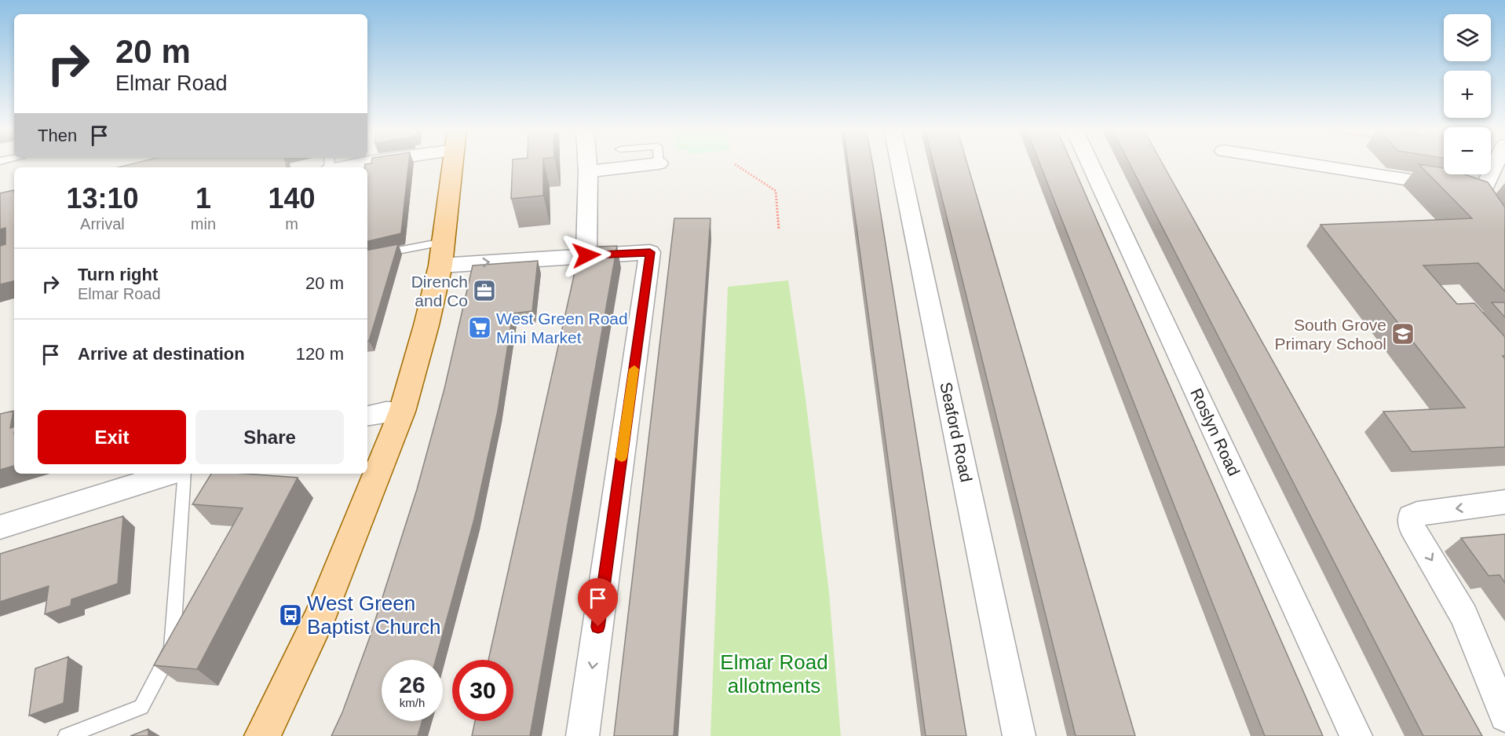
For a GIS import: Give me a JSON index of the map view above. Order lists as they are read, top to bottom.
{
  "streets": {
    "street": ["Seaford Road", "Roslyn Road"]
  },
  "parks": ["Elmar Road allotments"],
  "places": {
    "office": ["Dirench and Co"],
    "supermarket": ["West Green Road Mini Market"],
    "school or university": ["South Grove Primary School"],
    "bus stop": ["West Green Baptist Church"]
  },
  "page": {
    "map_buttons": ["+", "−"],
    "turn": ["20 m", "Elmar Road"],
    "then": "Then",
    "eta": [
      "13:10",
      "Arrival",
      "1",
      "min",
      "140",
      "m"
    ],
    "list": [
      {
        "name": "Turn right",
        "note": "Elmar Road",
        "value": "20 m"
      },
      {
        "name": "Arrive at destination",
        "value": "120 m"
      }
    ],
    "buttons": ["Exit", "Share"],
    "speed": "26 km/h",
    "limit": "30"
  }
}
